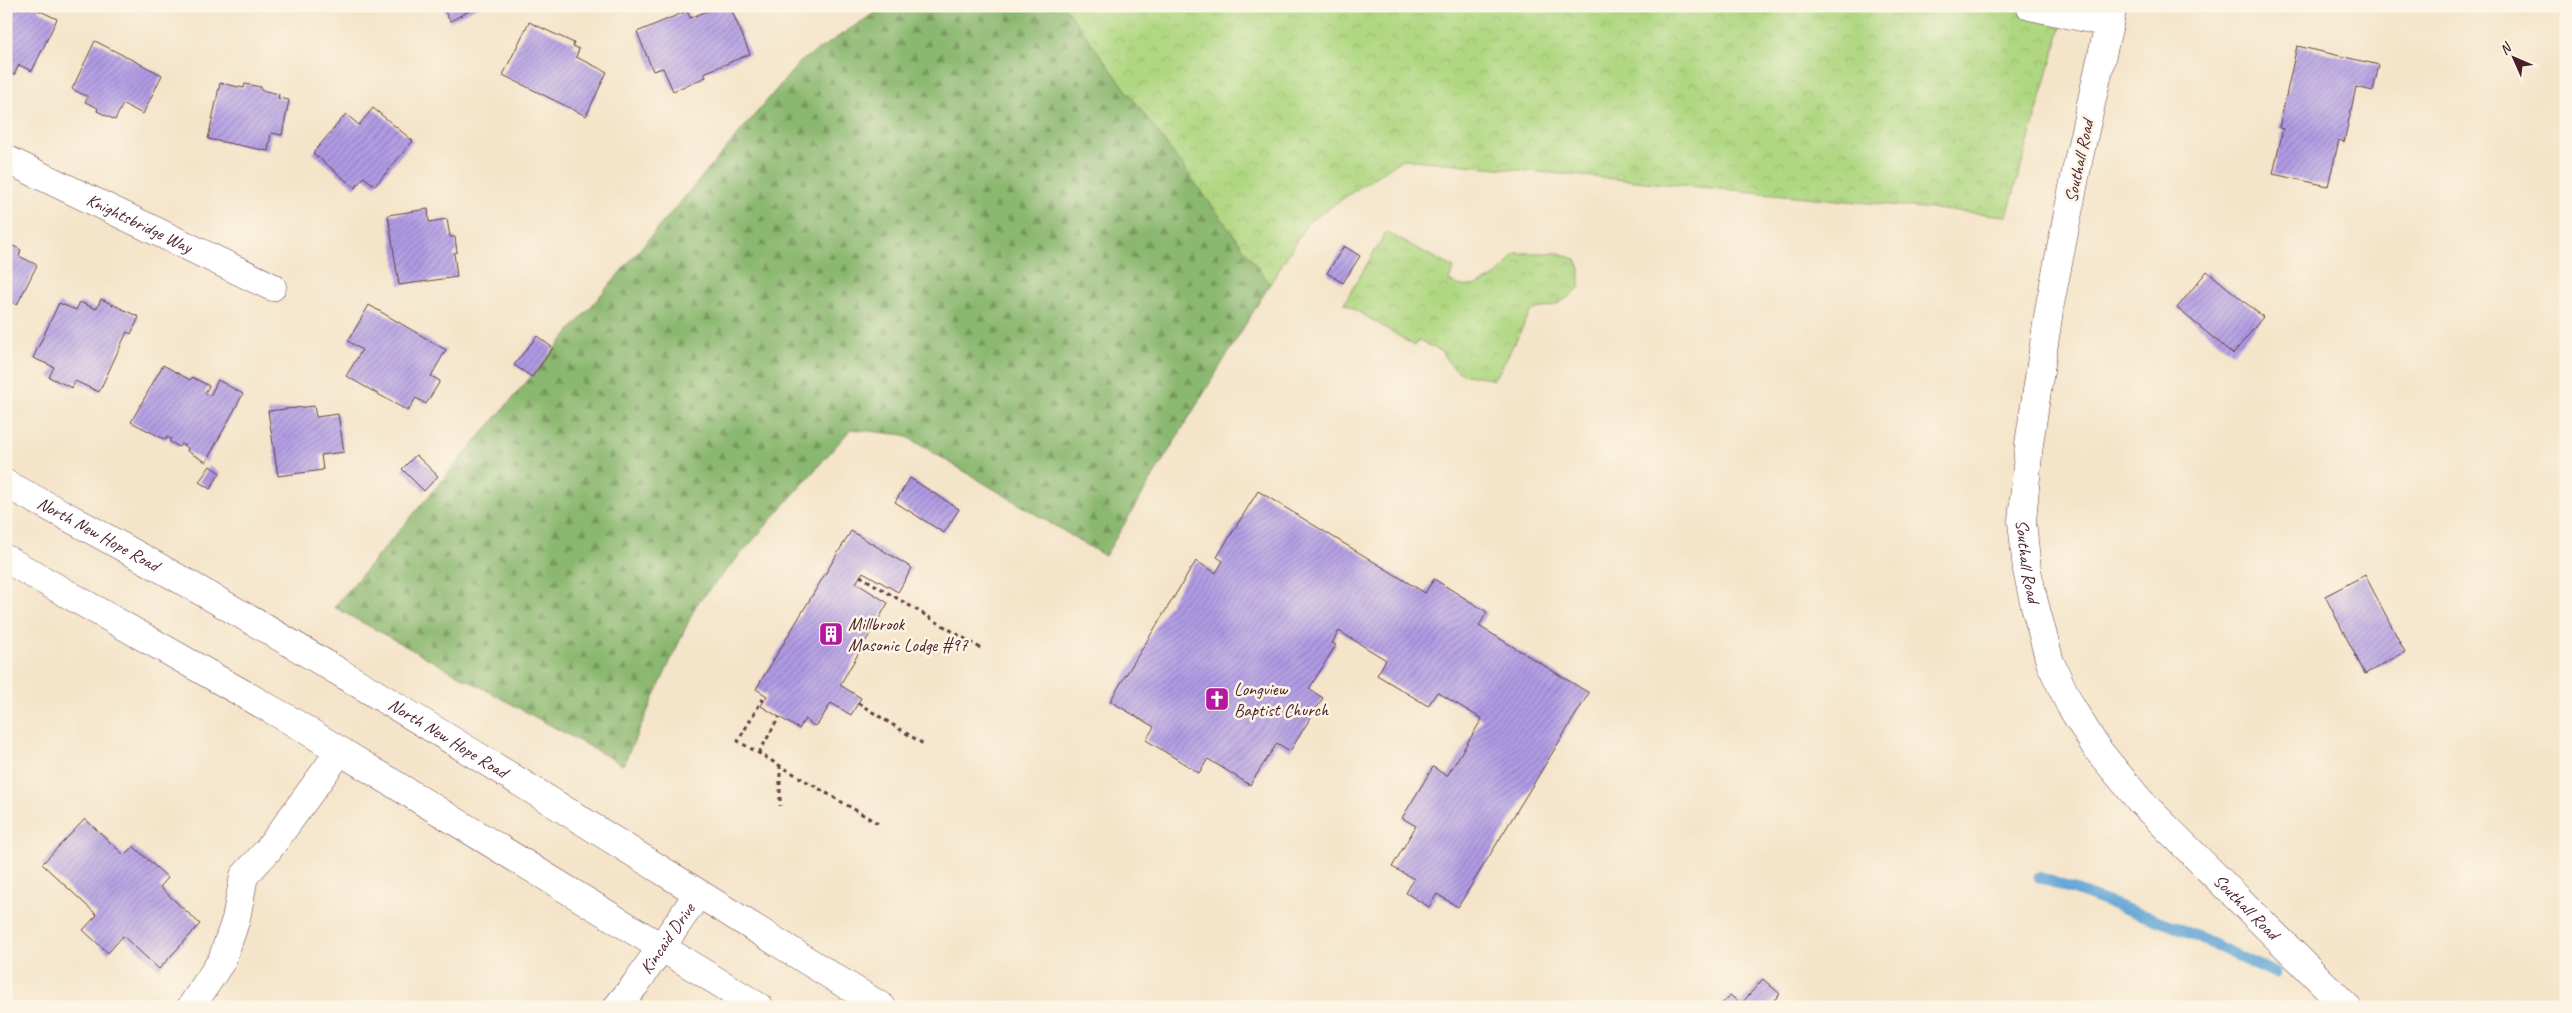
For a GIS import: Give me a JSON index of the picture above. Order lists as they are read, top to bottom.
{
  "streets": {
    "main road": [
      "Southall Road",
      "Knightsbridge Way",
      "North New Hope Road",
      "Kincaid Drive"
    ]
  },
  "crossings": [
    ["North New Hope Road", "Kincaid Drive"]
  ],
  "places": {
    "building": ["Millbrook Masonic Lodge #97"],
    "church": ["Longview Baptist Church"]
  },
  "north": "top left"
}
